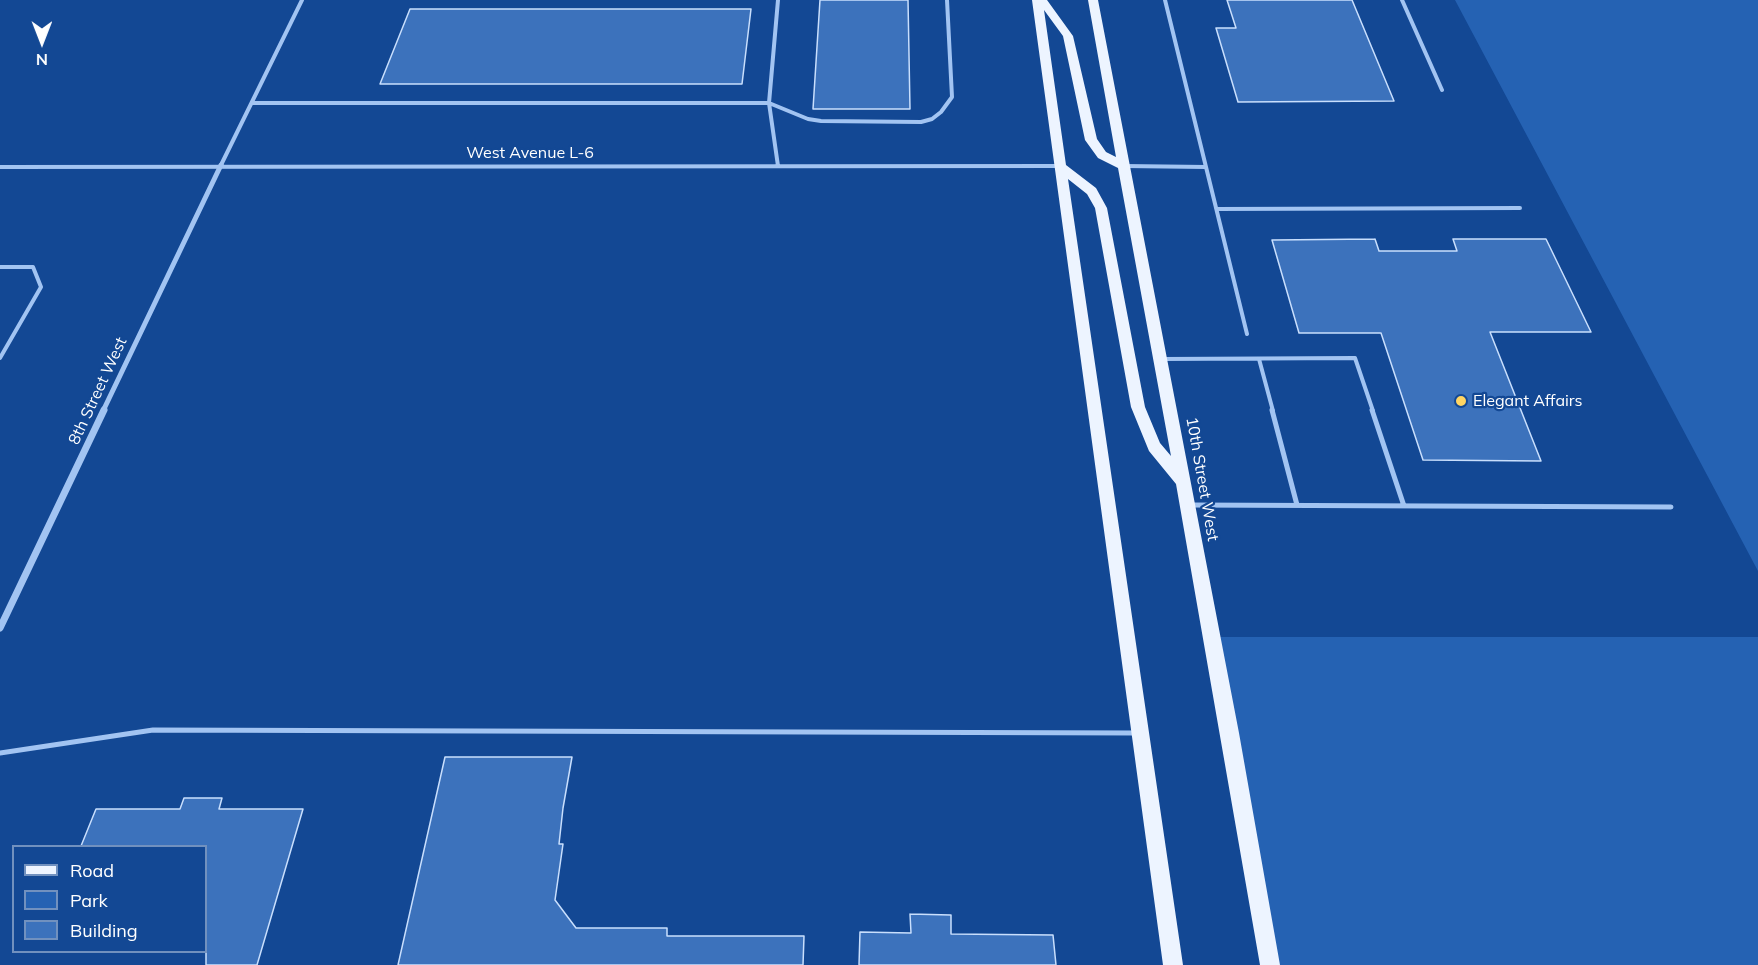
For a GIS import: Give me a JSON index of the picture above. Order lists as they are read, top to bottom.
{
  "streets": {
    "main road": ["10th Street West"],
    "street": ["8th Street West"],
    "lane": ["West Avenue L-6"]
  },
  "crossings": [
    ["West Avenue L-6", "8th Street West"]
  ],
  "places": ["Elegant Affairs"],
  "legend": ["Road", "Park", "Building"],
  "north": "bottom"
}
